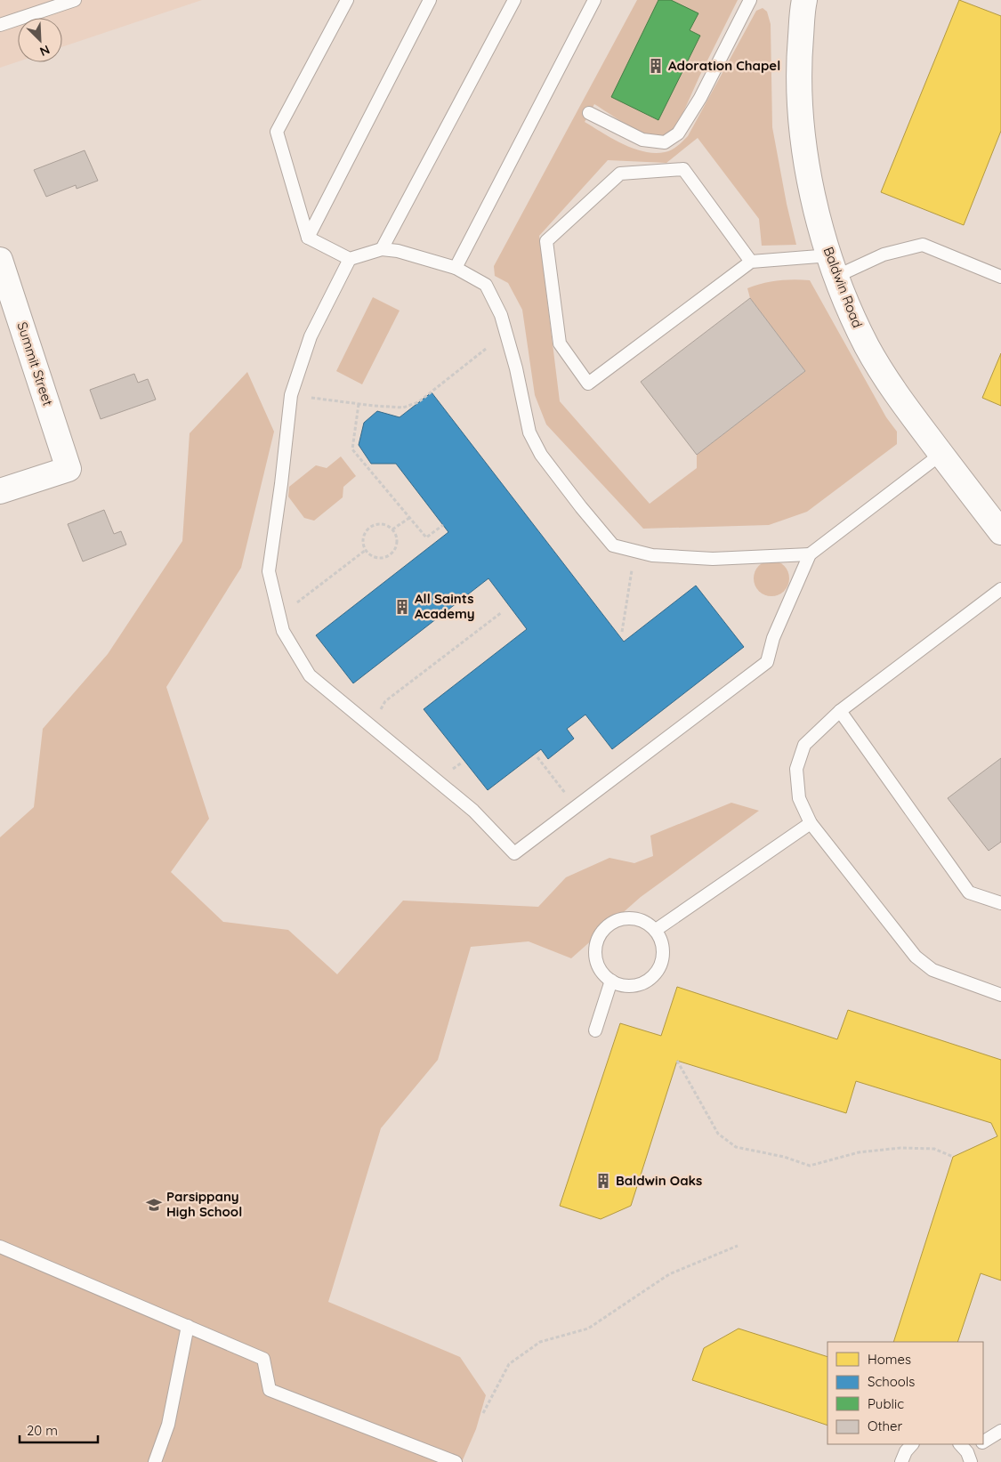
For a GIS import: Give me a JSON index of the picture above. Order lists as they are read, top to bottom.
{
  "streets": {
    "street": ["Baldwin Road", "Summit Street"]
  },
  "places": {
    "building": ["Adoration Chapel", "All Saints Academy", "Baldwin Oaks"],
    "school or university": ["Parsippany High School"]
  },
  "legend": [
    "Homes",
    "Schools",
    "Public",
    "Other"
  ],
  "scale_bar": "20 m",
  "north": "bottom right"
}
